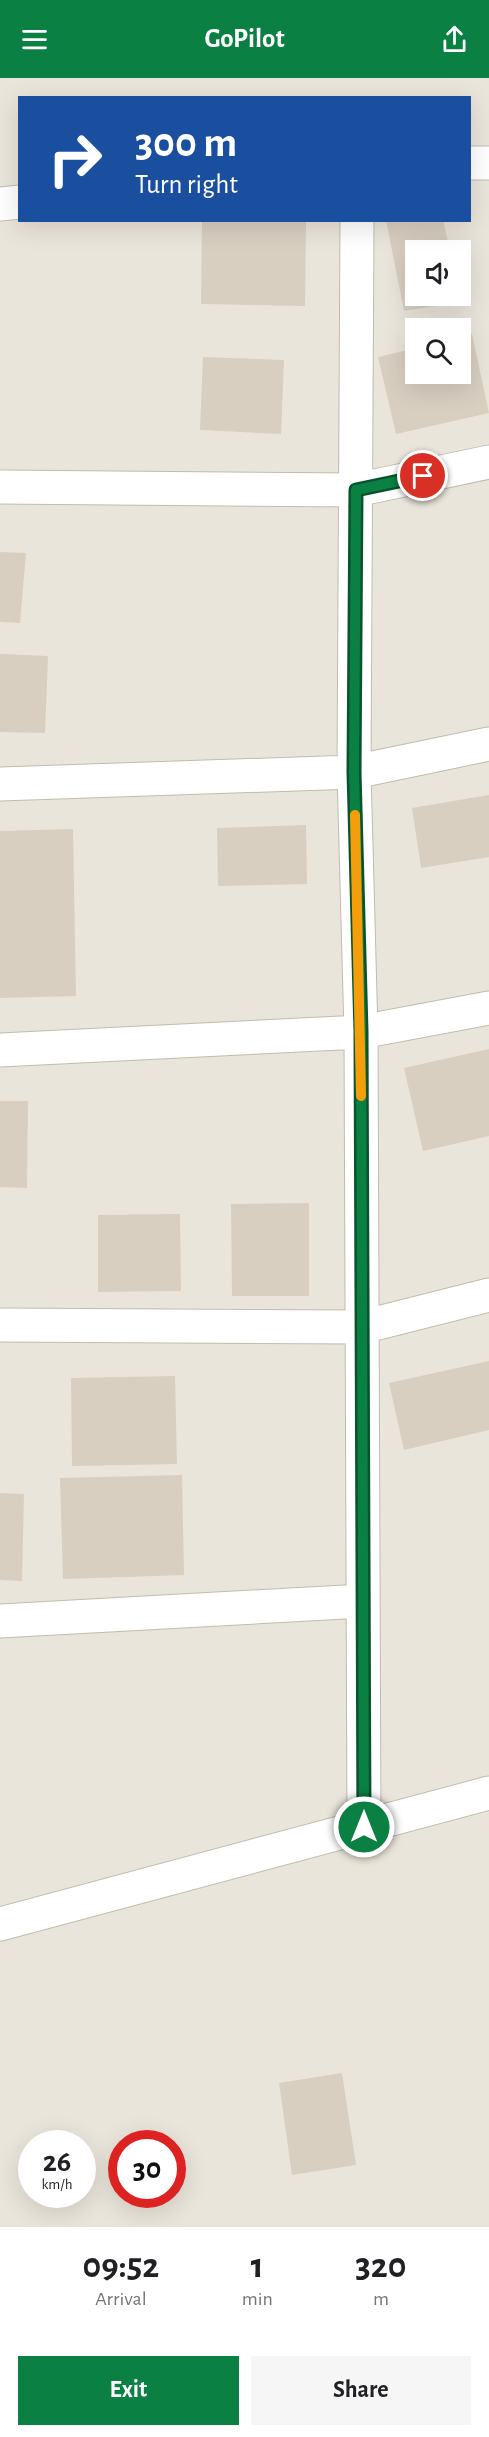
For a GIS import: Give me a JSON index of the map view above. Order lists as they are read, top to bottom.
{
  "page": {
    "header": "GoPilot",
    "turn": ["300 m", "Turn right"],
    "speed": "26 km/h",
    "limit": "30",
    "eta": [
      "09:52",
      "Arrival",
      "1",
      "min",
      "320",
      "m"
    ],
    "buttons": ["Exit", "Share"]
  }
}
